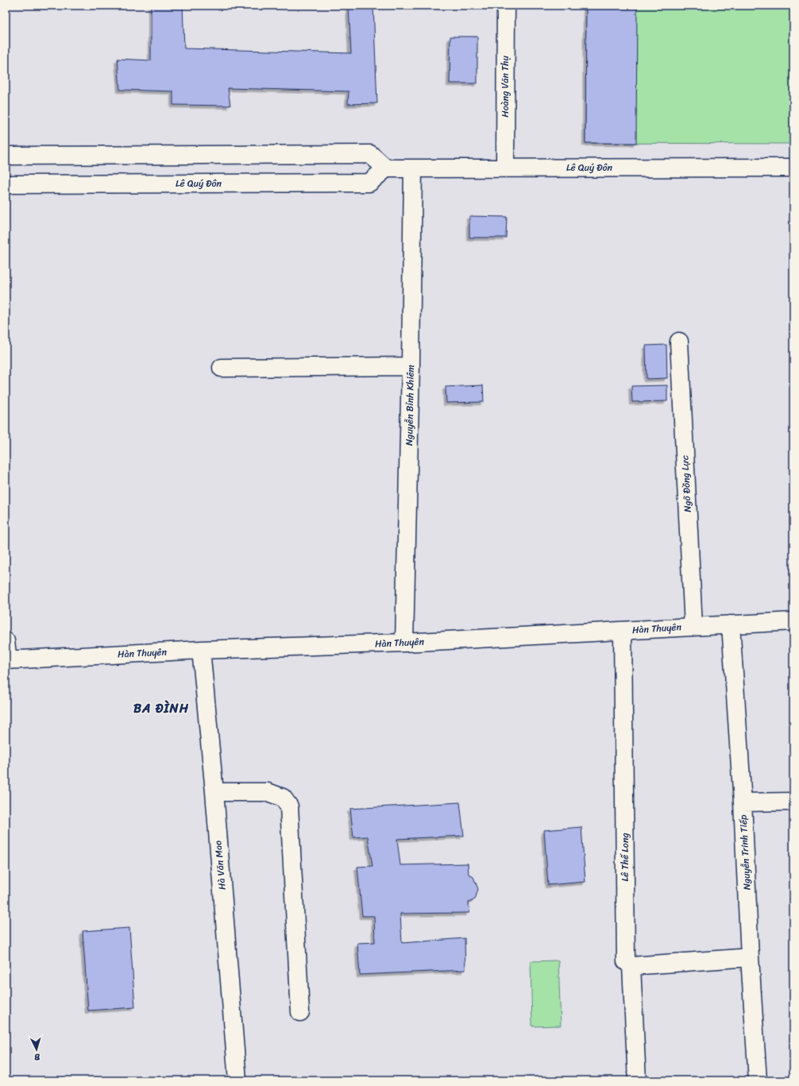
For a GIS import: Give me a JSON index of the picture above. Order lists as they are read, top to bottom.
{
  "streets": {
    "street": [
      "Hoàng Văn Thụ",
      "Lê Quý Đôn",
      "Nguyễn Bỉnh Khiêm",
      "Ngõ Đồng Lực",
      "Hàn Thuyên",
      "Nguyễn Trinh Tiếp",
      "Lê Thế Long",
      "Hà Văn Mao"
    ]
  },
  "crossings": [
    ["Hoàng Văn Thụ", "Lê Quý Đôn"],
    ["Lê Quý Đôn", "Nguyễn Bỉnh Khiêm"],
    ["Nguyễn Bỉnh Khiêm", "Hàn Thuyên"],
    ["Ngõ Đồng Lực", "Hàn Thuyên"],
    ["Hàn Thuyên", "Nguyễn Trinh Tiếp"],
    ["Hàn Thuyên", "Lê Thế Long"],
    ["Hàn Thuyên", "Hà Văn Mao"]
  ],
  "districts": ["BA ĐÌNH"],
  "north": "bottom"
}
